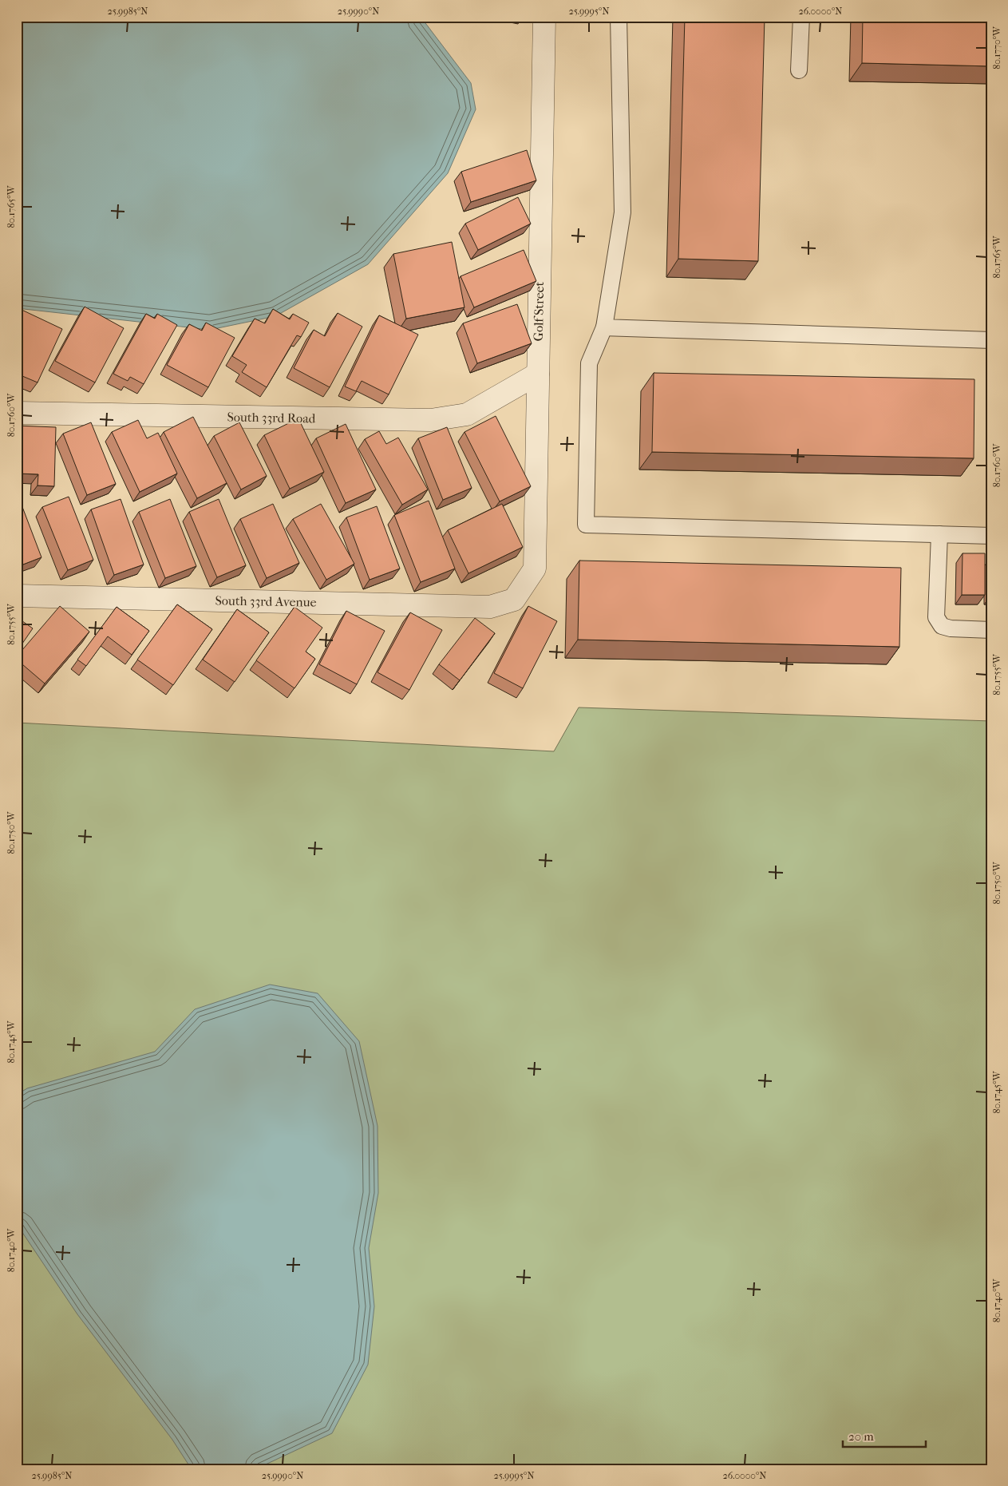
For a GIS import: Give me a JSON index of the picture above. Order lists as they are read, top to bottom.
{
  "streets": {
    "street": ["Golf Street", "South 33rd Road", "South 33rd Avenue"]
  },
  "crossings": [
    ["Golf Street", "South 33rd Road"],
    ["Golf Street", "South 33rd Avenue"]
  ],
  "scale_bar": "20 m",
  "coordinates": [
    "25.9985°N",
    "25.9990°N",
    "25.9995°N",
    "26.0000°N",
    "80.1770°W",
    "80.1765°W",
    "80.1760°W",
    "80.1755°W",
    "80.1750°W",
    "80.1745°W",
    "80.1740°W"
  ]
}
